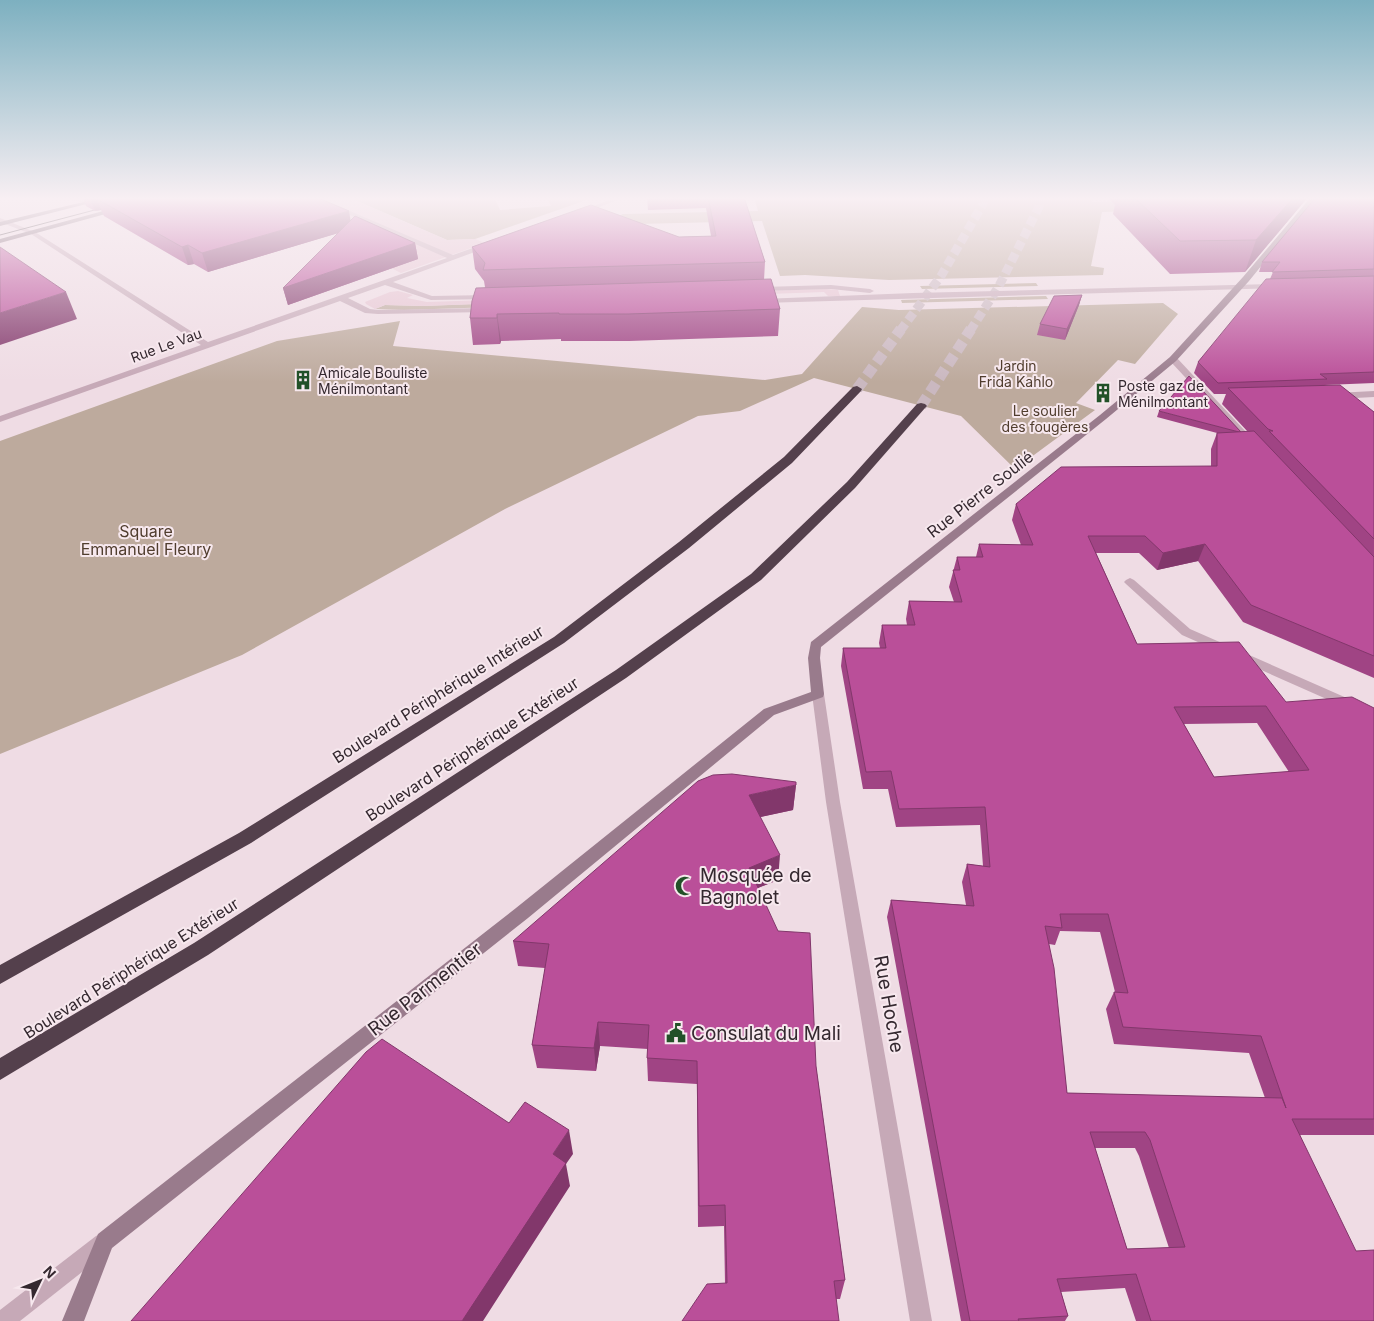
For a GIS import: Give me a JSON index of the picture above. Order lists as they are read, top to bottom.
{
  "streets": {
    "highway": ["Boulevard Périphérique Intérieur", "Boulevard Périphérique Extérieur"],
    "street": [
      "Rue Le Vau",
      "Rue Pierre Soulié",
      "Rue Parmentier",
      "Rue Hoche"
    ]
  },
  "crossings": [
    ["Rue Pierre Soulié", "Rue Parmentier"],
    ["Rue Pierre Soulié", "Rue Hoche"],
    ["Rue Parmentier", "Rue Hoche"]
  ],
  "parks": ["Jardin Frida Kahlo", "Le soulier des fougères", "Square Emmanuel Fleury"],
  "places": {
    "building": ["Amicale Bouliste Ménilmontant", "Poste gaz de Ménilmontant"],
    "mosque": ["Mosquée de Bagnolet"],
    "public building": ["Consulat du Mali"]
  },
  "north": "top right"
}
